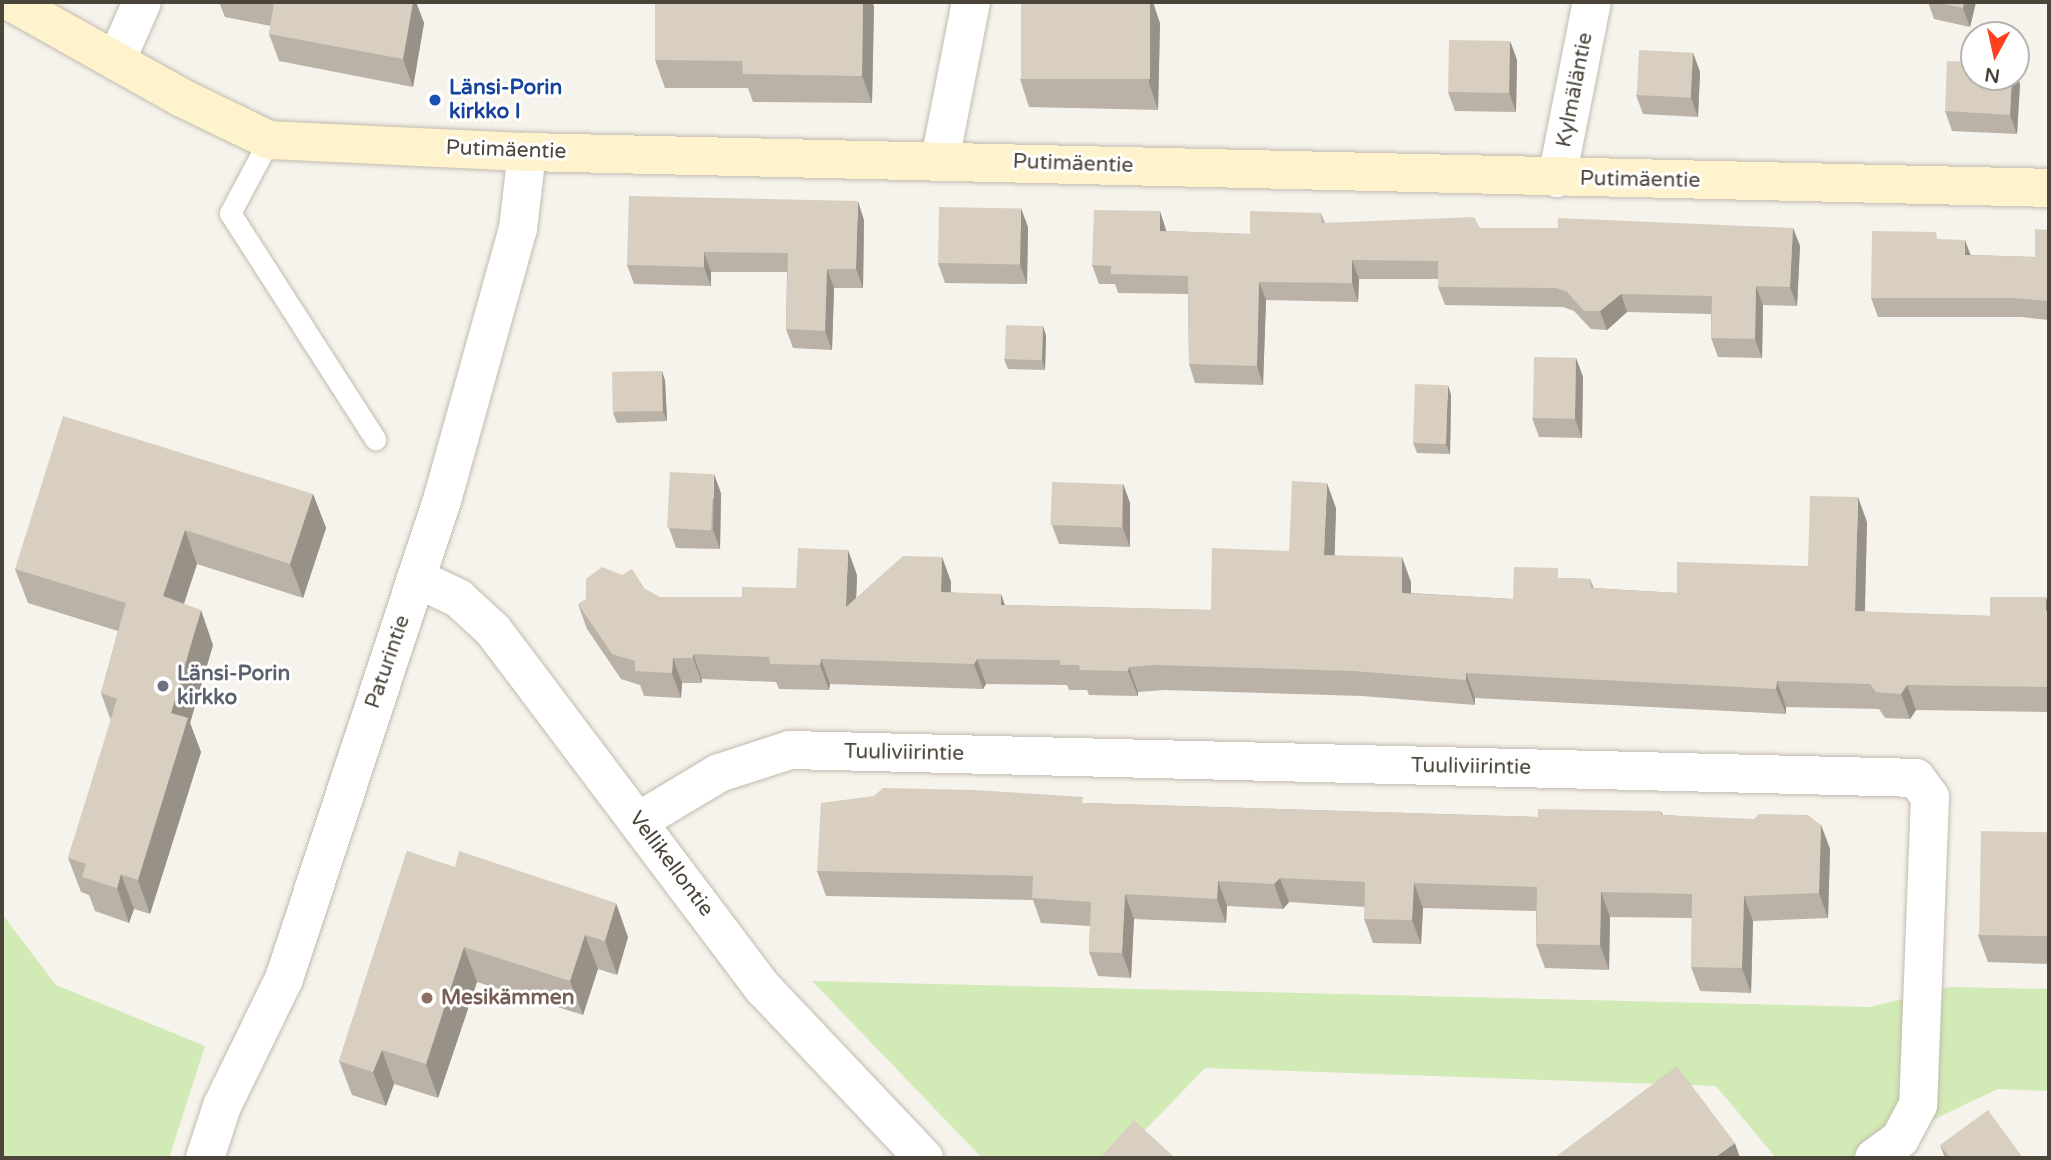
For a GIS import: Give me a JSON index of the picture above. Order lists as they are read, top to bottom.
{
  "streets": {
    "main road": ["Putimäentie"],
    "street": [
      "Kylmäläntie",
      "Paturintie",
      "Tuuliviirintie",
      "Vellikellontie"
    ]
  },
  "crossings": [
    ["Kylmäläntie", "Putimäentie"],
    ["Putimäentie", "Paturintie"],
    ["Paturintie", "Vellikellontie"],
    ["Tuuliviirintie", "Vellikellontie"]
  ],
  "places": ["Länsi-Porin kirkko I", "Länsi-Porin kirkko", "Mesikämmen"],
  "north": "bottom"
}
